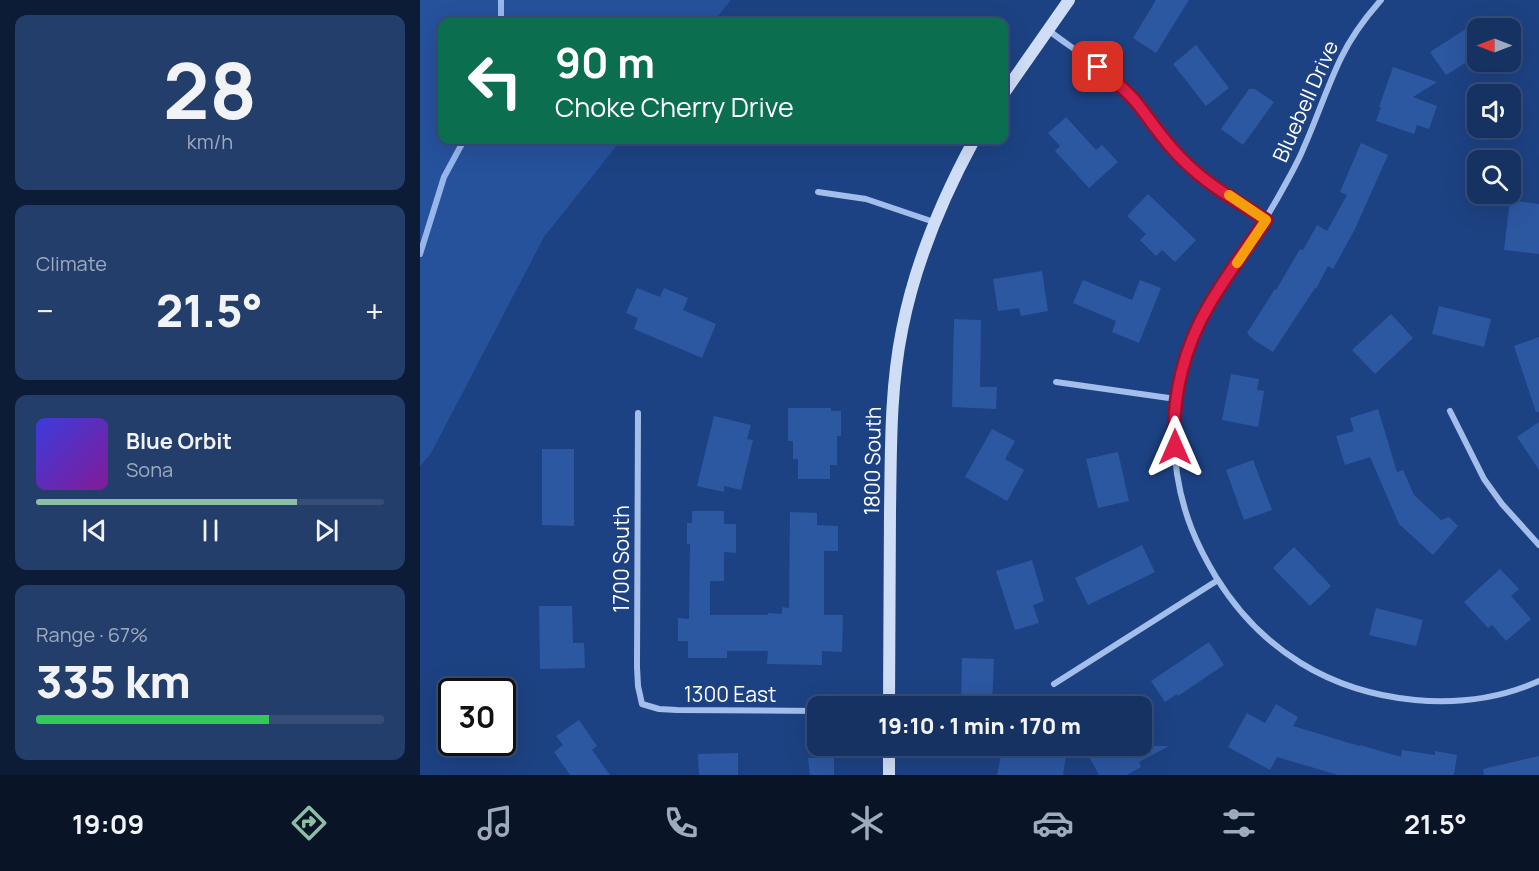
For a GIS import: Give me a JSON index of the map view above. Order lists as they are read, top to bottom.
{
  "streets": {
    "main road": ["1800 South"],
    "street": ["Bluebell Drive", "1700 South", "1300 East"]
  },
  "crossings": [
    ["1700 South", "1300 East"]
  ],
  "north": "left",
  "page": {
    "tile": [
      ["28", "km/h"],
      "Climate",
      ["Range · 67%", "335 km"]
    ],
    "turn": ["90 m", "Choke Cherry Drive"],
    "heat": ["−", "21.5°", "+"],
    "song": ["Blue Orbit", "Sona"],
    "limit": "30",
    "trip": "19:10 · 1 min · 170 m",
    "tabs": ["19:09", "21.5°"]
  }
}
